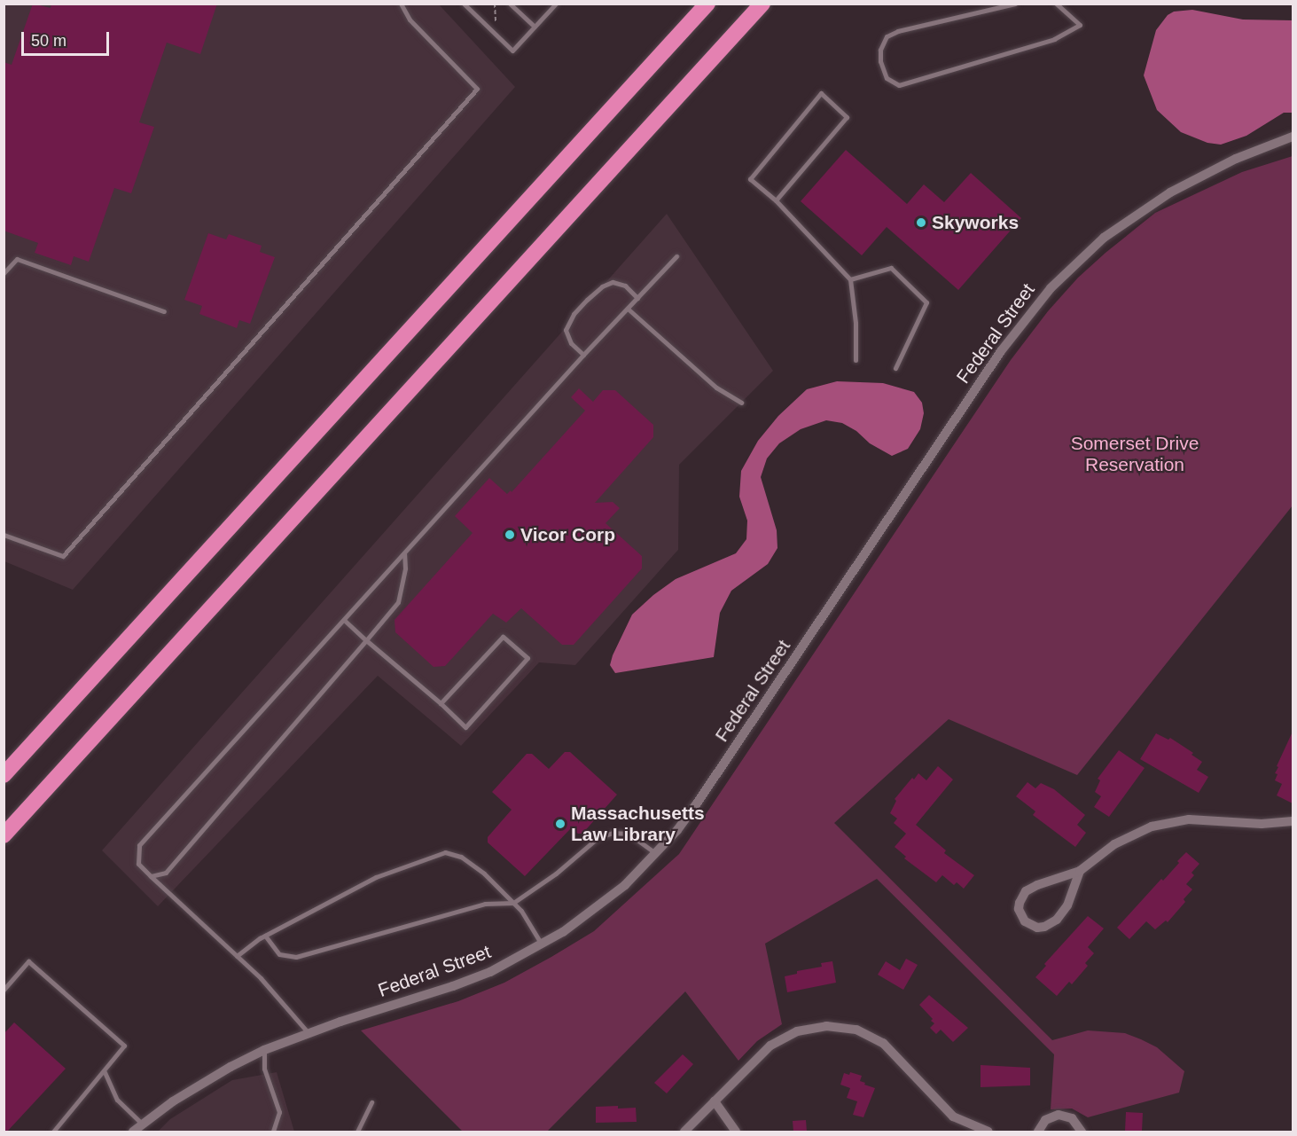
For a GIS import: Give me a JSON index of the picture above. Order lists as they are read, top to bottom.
{
  "streets": {
    "street": ["Federal Street"]
  },
  "parks": ["Somerset Drive Reservation"],
  "places": ["Skyworks", "Vicor Corp", "Massachusetts Law Library"],
  "scale_bar": "50 m"
}
